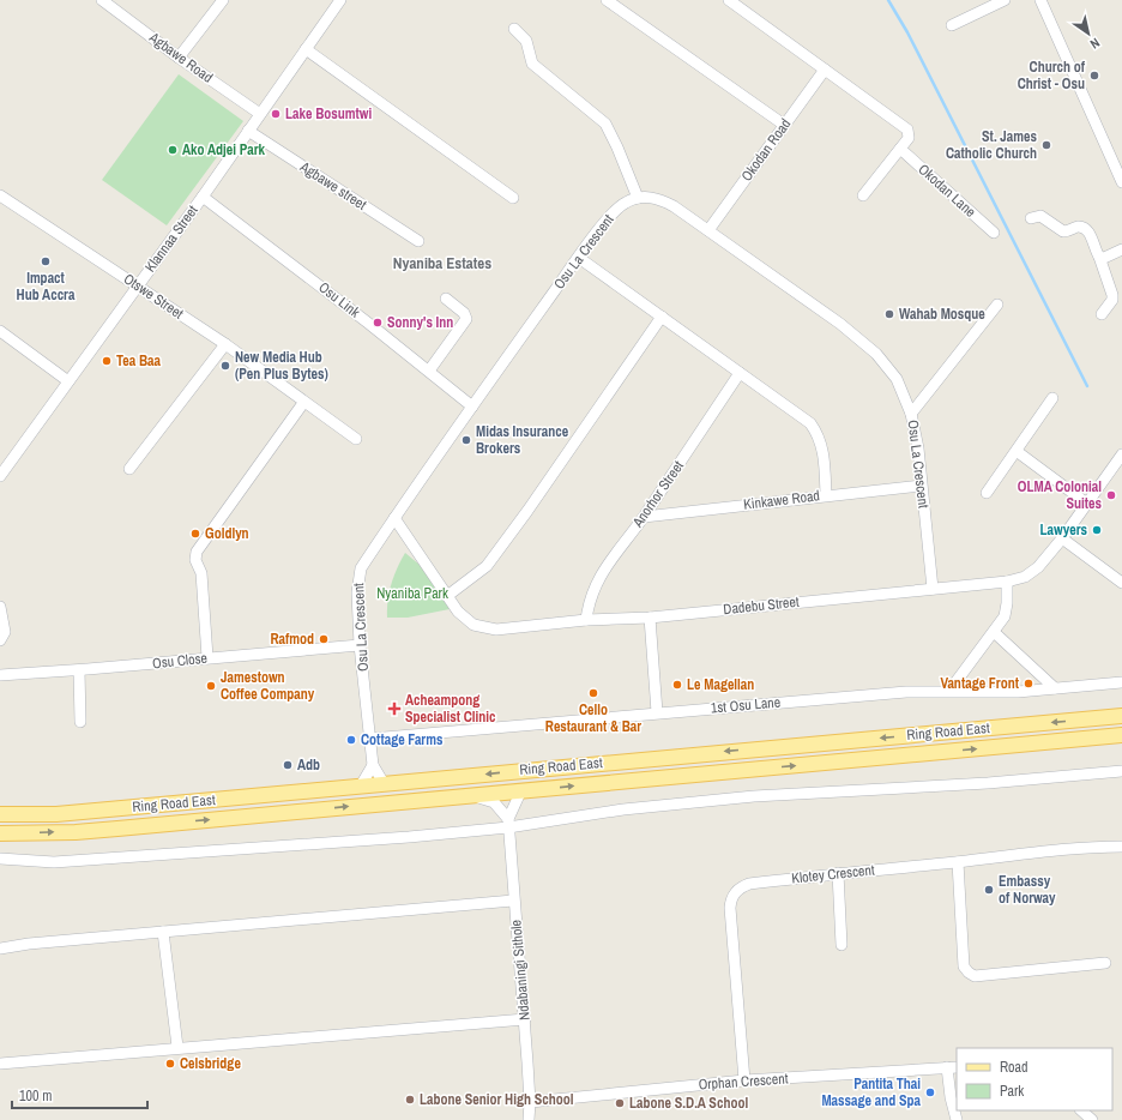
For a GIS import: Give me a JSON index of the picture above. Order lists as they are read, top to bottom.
{
  "streets": {
    "main road": ["Ring Road East"],
    "street": [
      "Agbawe Road",
      "Okodan Road",
      "Agbawe street",
      "Okodan Lane",
      "Klannaa Street",
      "Osu La Crescent",
      "Otswe Street",
      "Osu Link",
      "Anorhor Street",
      "Kinkawe Road",
      "Dadebu Street",
      "Osu Close",
      "1st Osu Lane",
      "Klotey Crescent",
      "Ndabaningi Sithole",
      "Orphan Crescent"
    ]
  },
  "crossings": [
    ["Agbawe Road", "Klannaa Street"],
    ["Okodan Road", "Osu La Crescent"],
    ["Agbawe street", "Klannaa Street"],
    ["Klannaa Street", "Otswe Street"],
    ["Klannaa Street", "Osu Link"],
    ["Osu La Crescent", "Osu Link"],
    ["Osu La Crescent", "Kinkawe Road"],
    ["Osu La Crescent", "Dadebu Street"],
    ["Osu La Crescent", "Osu Close"],
    ["Osu La Crescent", "1st Osu Lane"],
    ["Osu La Crescent", "Ring Road East"],
    ["Anorhor Street", "Kinkawe Road"],
    ["Anorhor Street", "Dadebu Street"],
    ["Ring Road East", "Ndabaningi Sithole"],
    ["Klotey Crescent", "Orphan Crescent"],
    ["Ndabaningi Sithole", "Orphan Crescent"]
  ],
  "districts": ["Nyaniba Estates"],
  "parks": ["Nyaniba Park"],
  "places": {
    "other": [
      "Church of Christ - Osu",
      "Lake Bosumtwi",
      "St. James Catholic Church",
      "Ako Adjei Park",
      "Impact Hub Accra",
      "Wahab Mosque",
      "Sonny's Inn",
      "Tea Baa",
      "New Media Hub (Pen Plus Bytes)",
      "Midas Insurance Brokers",
      "OLMA Colonial Suites",
      "Lawyers",
      "Goldlyn",
      "Rafmod",
      "Vantage Front",
      "Le Magellan",
      "Jamestown Coffee Company",
      "Cello Restaurant & Bar",
      "Cottage Farms",
      "Adb",
      "Embassy of Norway",
      "Celsbridge",
      "Pantita Thai Massage and Spa",
      "Labone Senior High School",
      "Labone S.D.A School"
    ],
    "health": ["Acheampong Specialist Clinic"]
  },
  "legend": ["Road", "Park"],
  "scale_bar": "100 m",
  "north": "bottom right"
}
